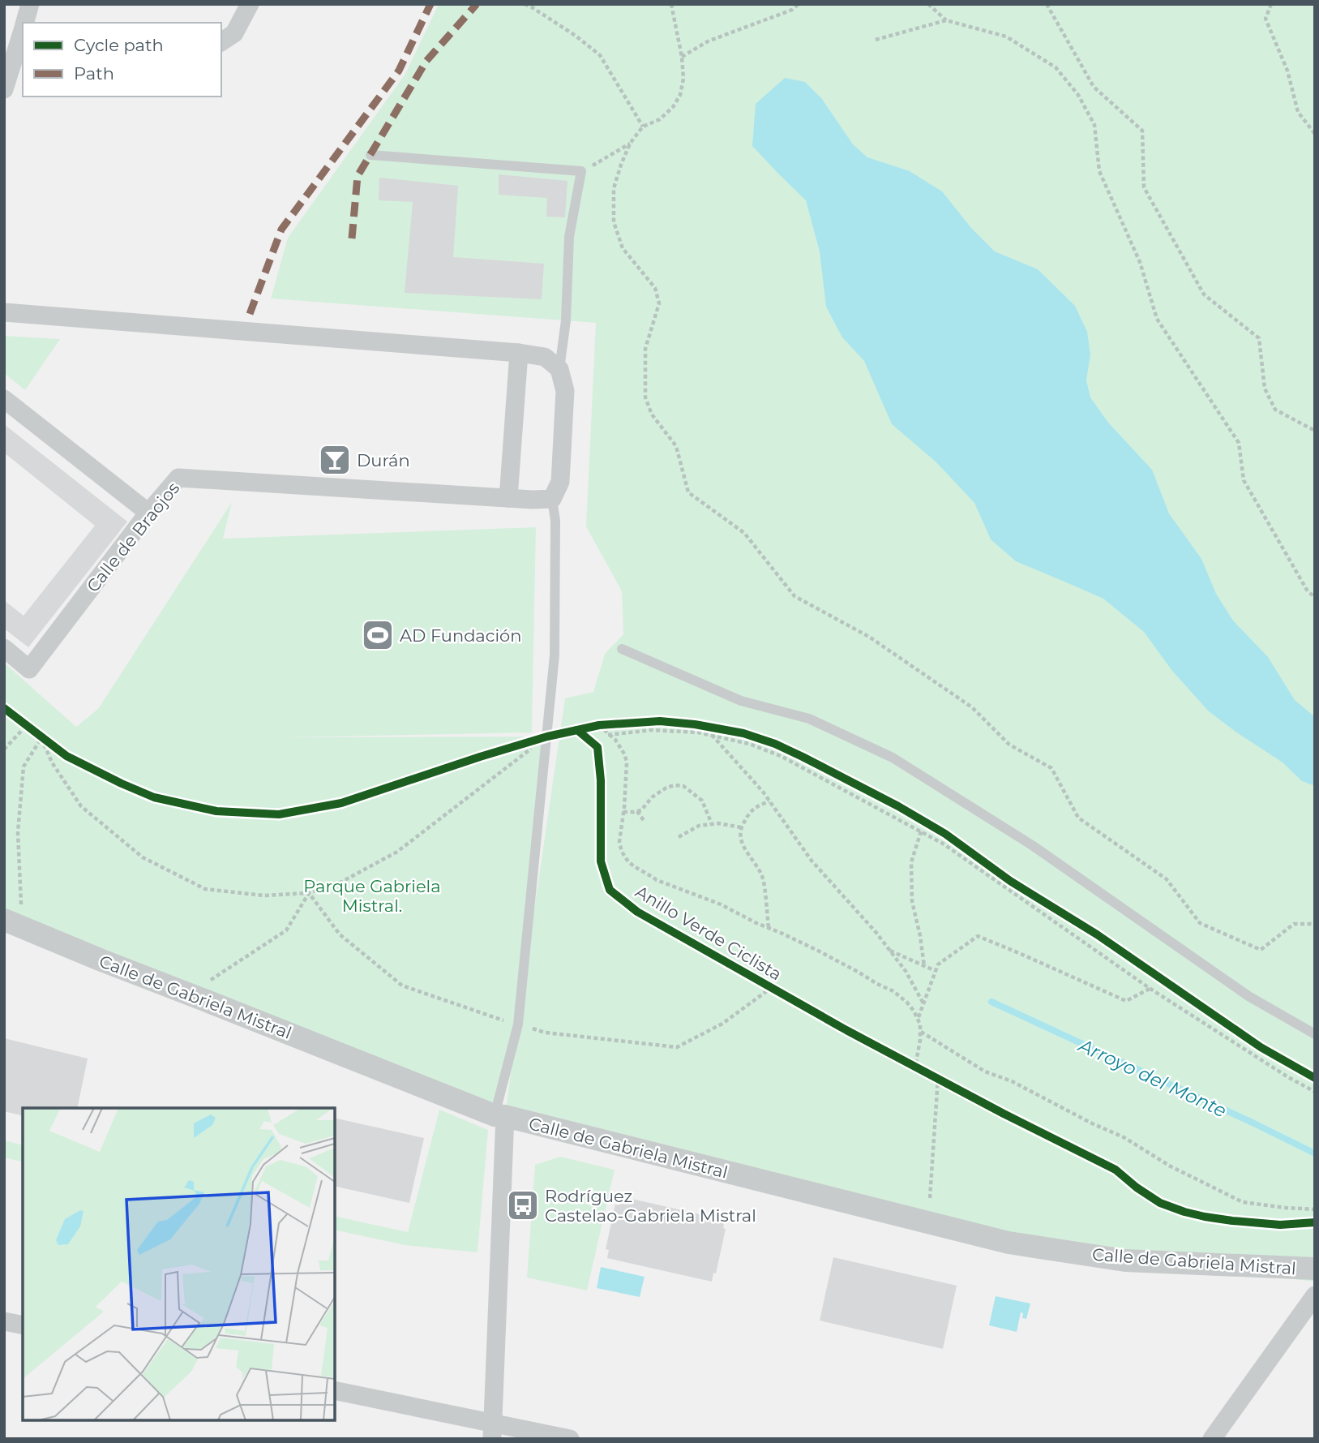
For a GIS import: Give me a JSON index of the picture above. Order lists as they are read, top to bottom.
{
  "streets": {
    "street": ["Calle de Braojos", "Calle de Gabriela Mistral"],
    "cycle path": ["Anillo Verde Ciclista"]
  },
  "water": ["Arroyo del Monte"],
  "parks": ["Parque Gabriela Mistral."],
  "places": {
    "bar": ["Durán"],
    "sports": ["AD Fundación"],
    "bus stop": ["Rodríguez Castelao-Gabriela Mistral"]
  },
  "legend": ["Cycle path", "Path"]
}
